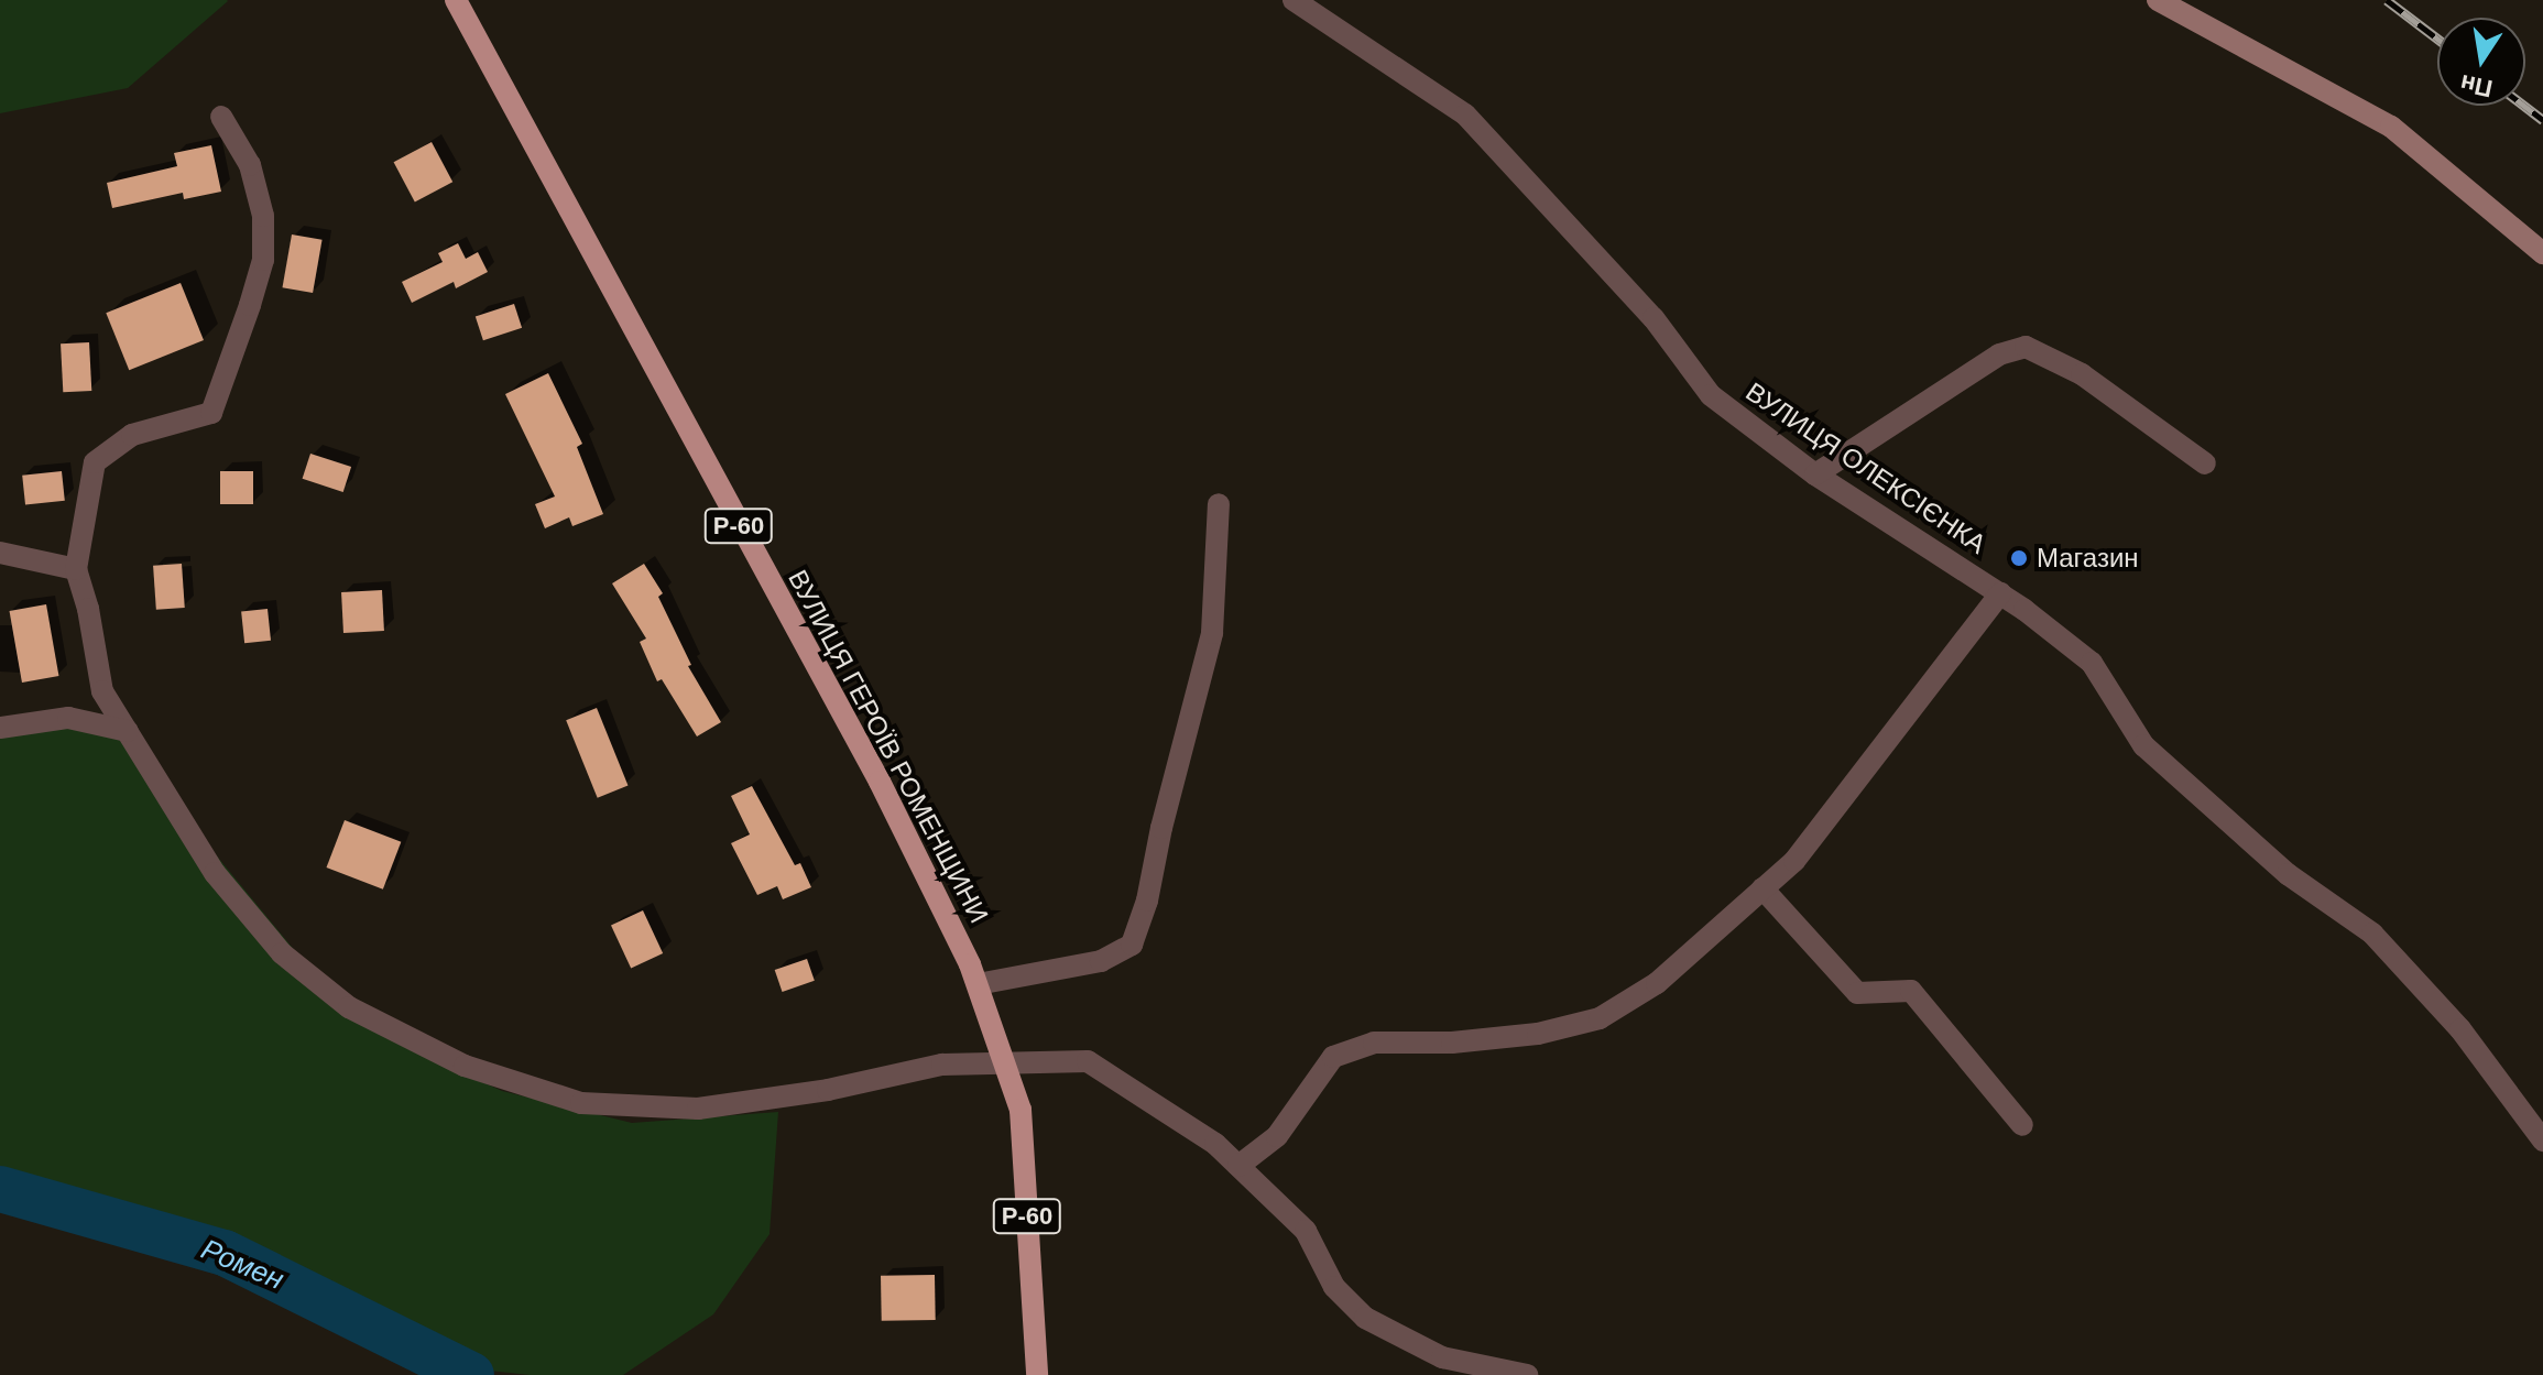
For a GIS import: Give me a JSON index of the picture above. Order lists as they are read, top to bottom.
{
  "streets": {
    "main road": ["Р-60", "ВУЛИЦЯ ГЕРОЇВ РОМЕНЩИНИ"],
    "street": ["ВУЛИЦЯ ОЛЕКСІЄНКА"]
  },
  "water": ["Ромен"],
  "places": ["Магазин"],
  "north": "bottom"
}
